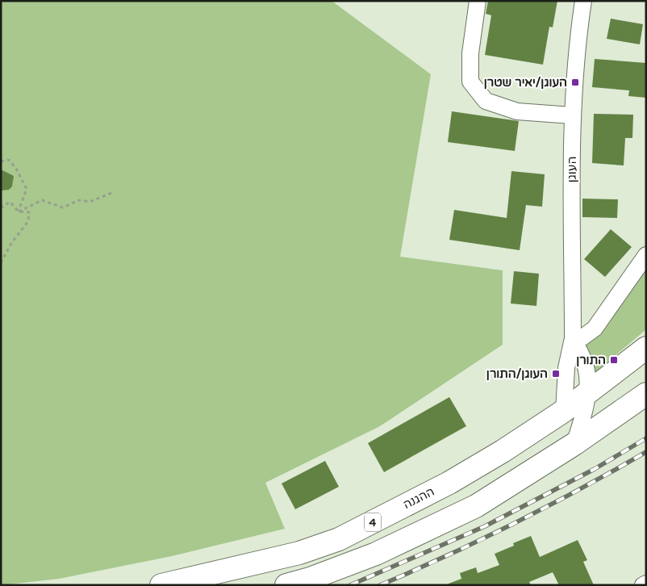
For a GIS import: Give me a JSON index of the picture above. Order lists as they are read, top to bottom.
{
  "streets": {
    "highway": ["ההגנה", "4"],
    "street": ["העוגן"]
  },
  "crossings": [
    ["העוגן", "ההגנה"]
  ],
  "places": {
    "transit": ["העוגן/יאיר שטרן", "התורן", "העוגן/התורן"]
  }
}
